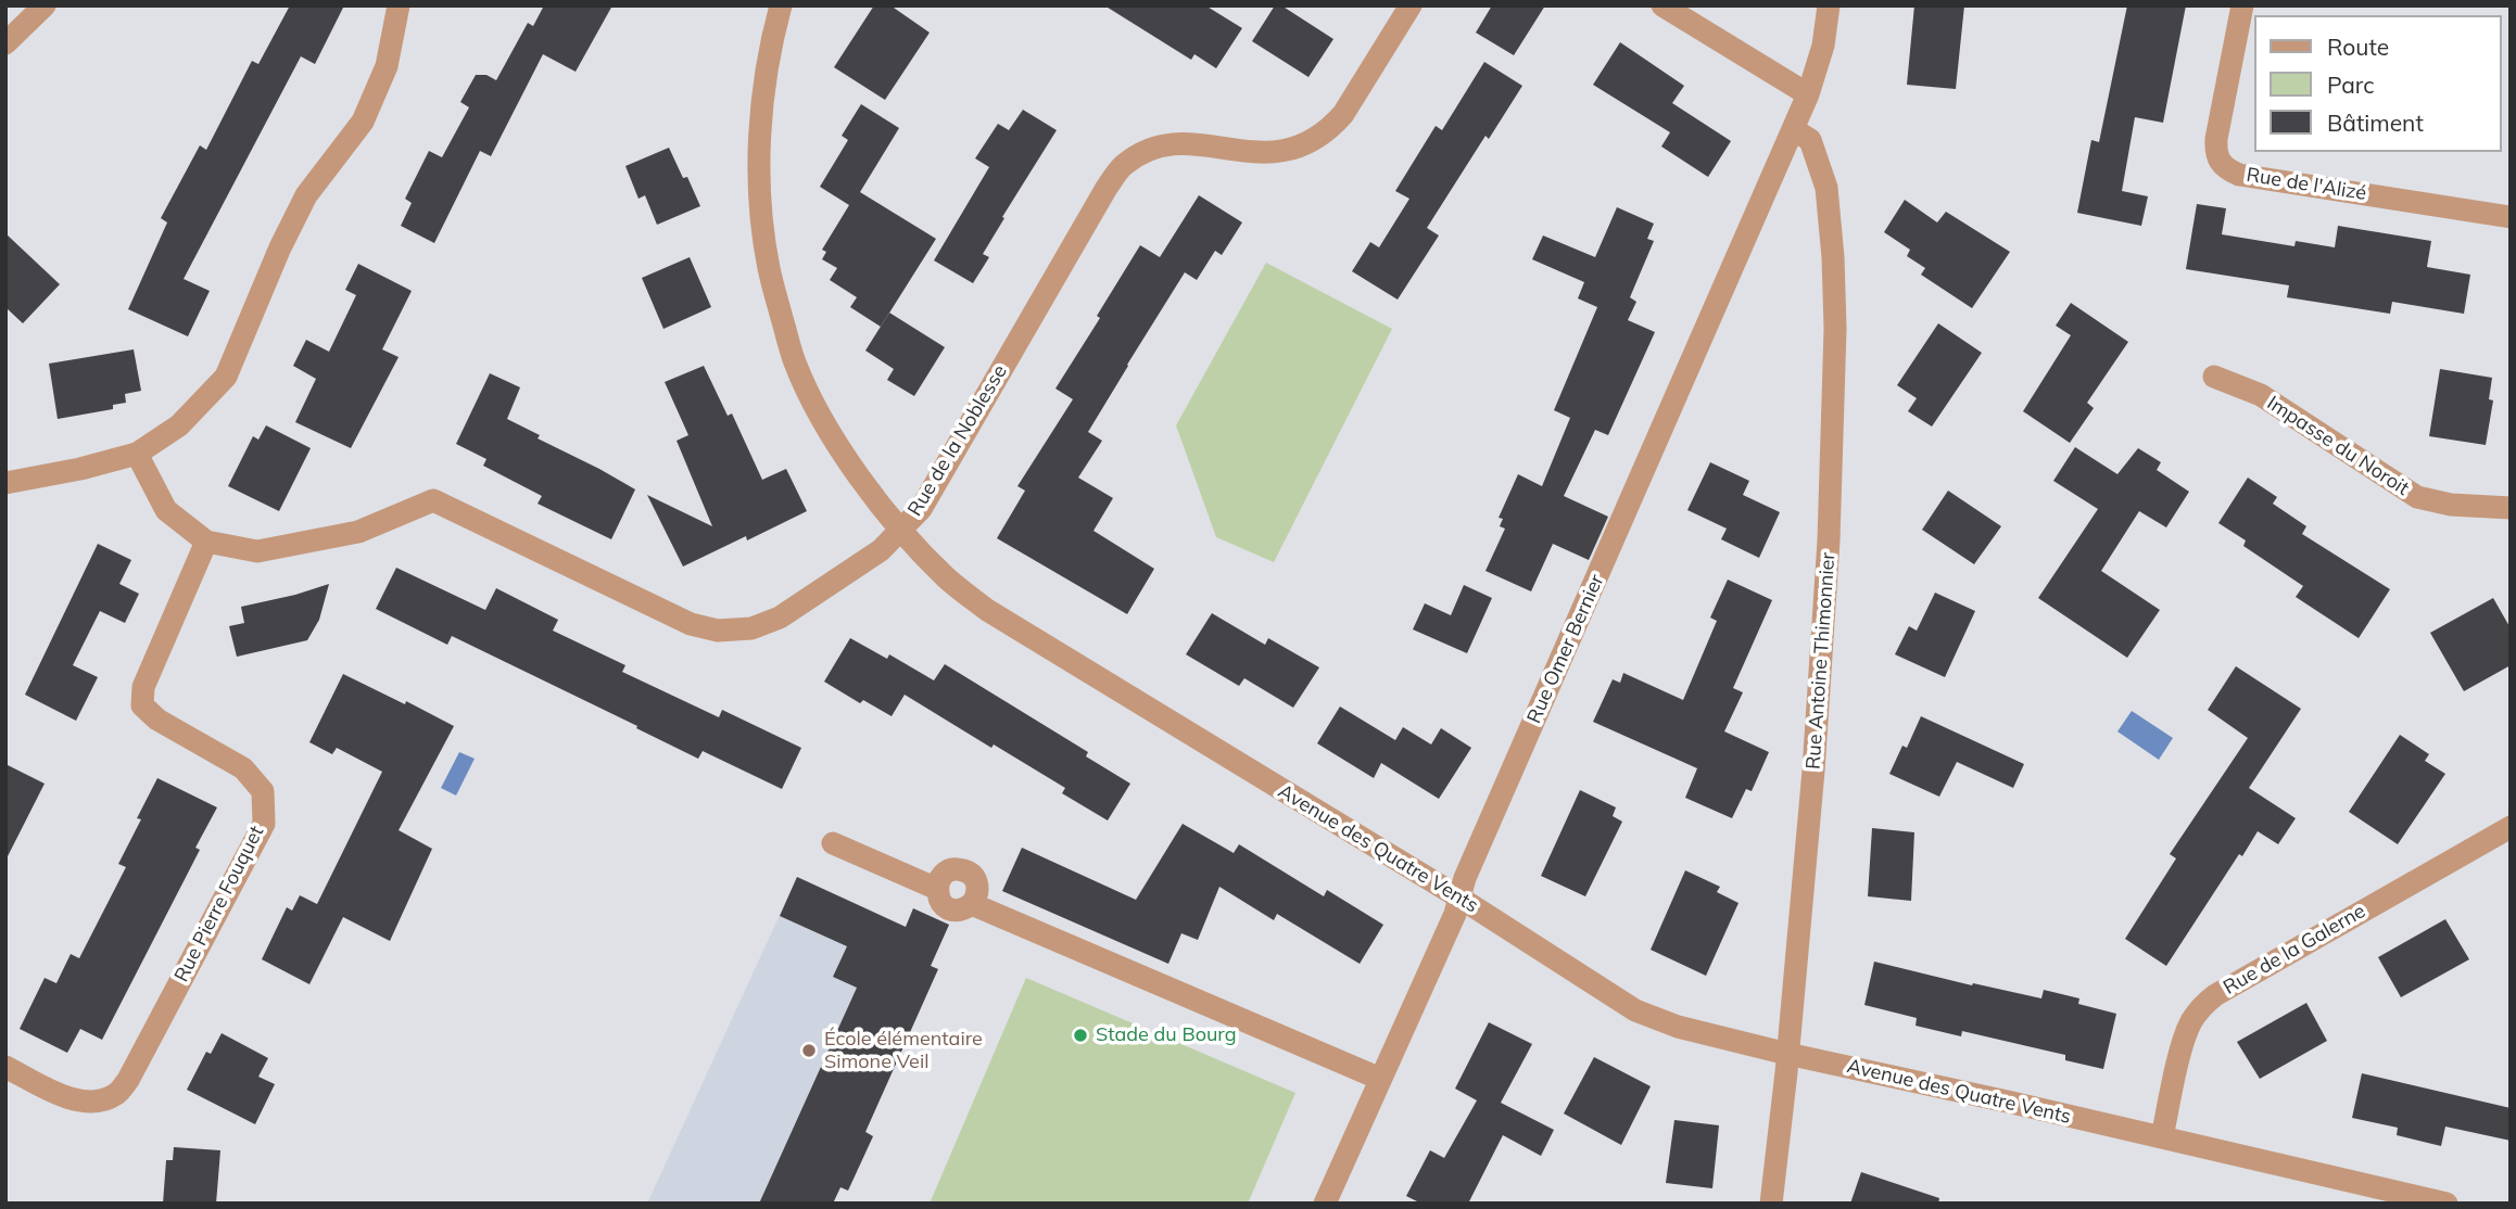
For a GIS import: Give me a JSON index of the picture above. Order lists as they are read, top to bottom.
{
  "streets": {
    "street": [
      "Rue de l'Alizé",
      "Rue de la Noblesse",
      "Impasse du Noroit",
      "Rue Omer Bernier",
      "Rue Antoine Thimonnier",
      "Avenue des Quatre Vents",
      "Rue Pierre Fouquet",
      "Rue de la Galerne"
    ]
  },
  "crossings": [
    ["Rue de la Noblesse", "Avenue des Quatre Vents"],
    ["Rue de la Noblesse", "Rue Pierre Fouquet"],
    ["Rue Omer Bernier", "Rue Antoine Thimonnier"],
    ["Rue Omer Bernier", "Avenue des Quatre Vents"],
    ["Rue Antoine Thimonnier", "Avenue des Quatre Vents"],
    ["Avenue des Quatre Vents", "Rue de la Galerne"]
  ],
  "places": ["Stade du Bourg", "École élémentaire Simone Veil"],
  "legend": ["Route", "Parc", "Bâtiment"]
}
